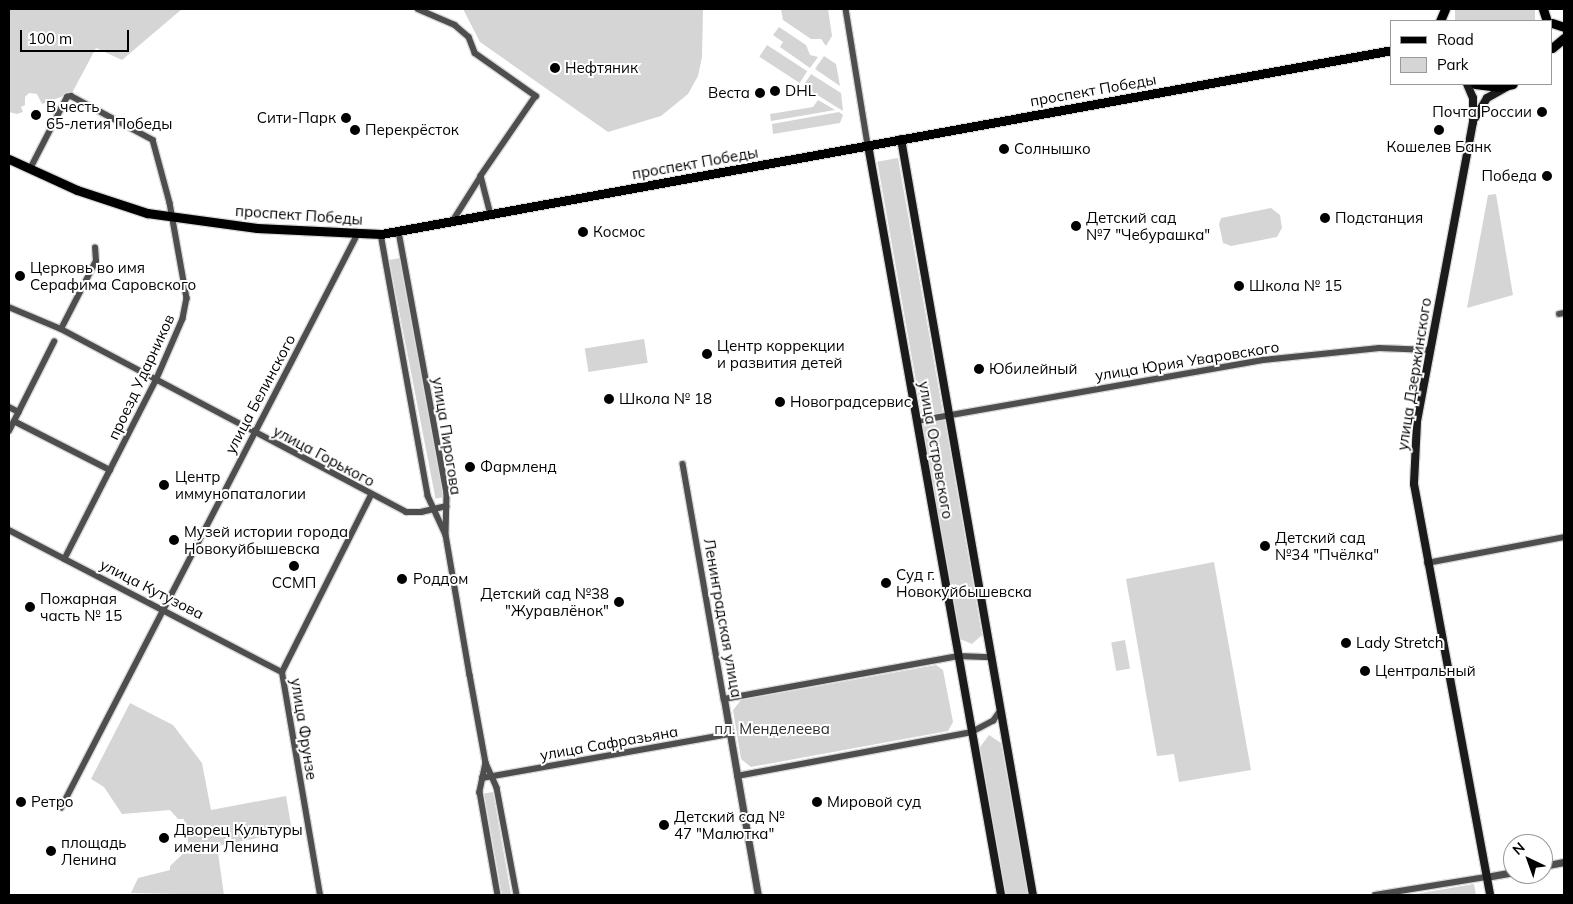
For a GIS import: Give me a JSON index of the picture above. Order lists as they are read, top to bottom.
{
  "streets": {
    "main road": ["проспект Победы", "улица Дзержинского", "улица Островского"],
    "street": [
      "улица Юрия Уваровского",
      "проезд Ударников",
      "улица Белинского",
      "улица Пирогова",
      "улица Горького",
      "улица Кутузова",
      "Ленинградская улица",
      "улица Фрунзе",
      "улица Сафразьяна"
    ]
  },
  "crossings": [
    ["проспект Победы", "проезд Ударников"],
    ["проспект Победы", "улица Белинского"],
    ["проспект Победы", "улица Пирогова"],
    ["проспект Победы", "улица Островского"],
    ["улица Юрия Уваровского", "улица Дзержинского"],
    ["улица Юрия Уваровского", "улица Островского"],
    ["проезд Ударников", "улица Горького"],
    ["проезд Ударников", "улица Кутузова"],
    ["улица Белинского", "улица Горького"],
    ["улица Белинского", "улица Кутузова"],
    ["улица Пирогова", "улица Горького"],
    ["улица Пирогова", "улица Сафразьяна"],
    ["улица Горького", "улица Фрунзе"],
    ["улица Кутузова", "улица Фрунзе"],
    ["Ленинградская улица", "улица Сафразьяна"]
  ],
  "parks": ["пл. Менделеева"],
  "places": [
    "Нефтяник",
    "DHL",
    "Веста",
    "Почта России",
    "В честь 65-летия Победы",
    "Сити-Парк",
    "Перекрёсток",
    "Кошелев Банк",
    "Солнышко",
    "Победа",
    "Подстанция",
    "Детский сад №7 \"Чебурашка\"",
    "Космос",
    "Церковь во имя Серафима Саровского",
    "Школа № 15",
    "Центр коррекции и развития детей",
    "Юбилейный",
    "Школа № 18",
    "Новоградсервис",
    "Фармленд",
    "Центр иммунопаталогии",
    "Музей истории города Новокуйбышевска",
    "Детский сад №34 \"Пчёлка\"",
    "ССМП",
    "Роддом",
    "Суд г. Новокуйбышевска",
    "Детский сад №38 \"Журавлёнок\"",
    "Пожарная часть № 15",
    "Lady Stretch",
    "Центральный",
    "Ретро",
    "Мировой суд",
    "Детский сад № 47 \"Малютка\"",
    "Дворец Культуры имени Ленина",
    "площадь Ленина"
  ],
  "legend": ["Road", "Park"],
  "scale_bar": "100 m",
  "north": "top left"
}
